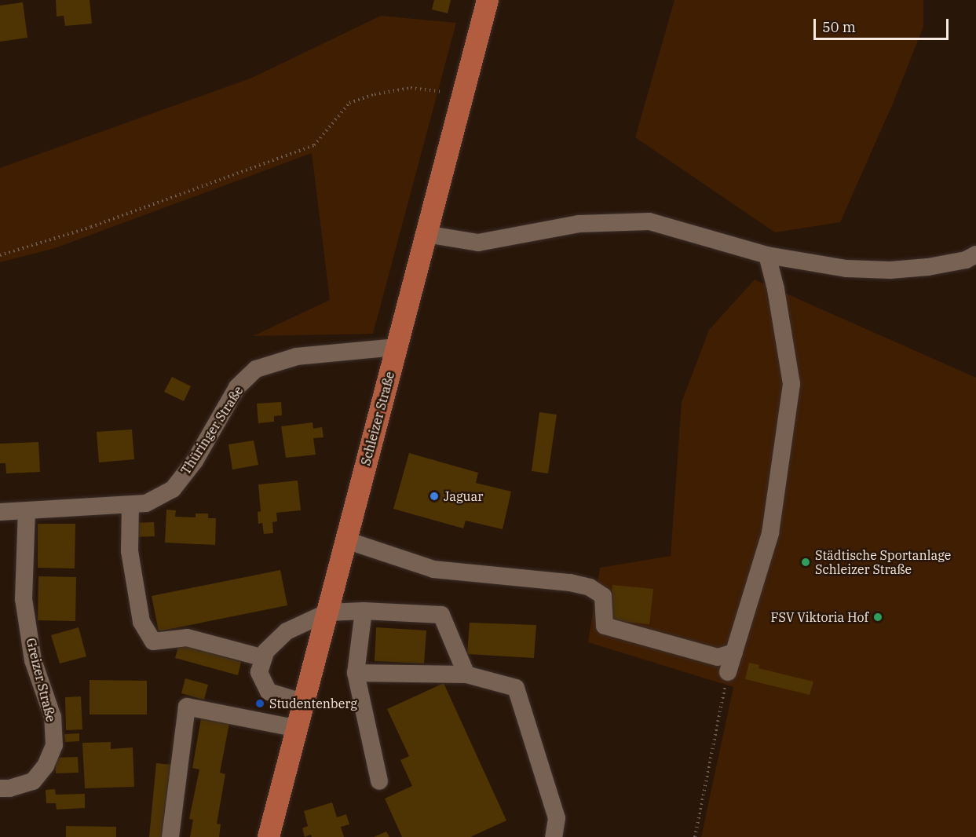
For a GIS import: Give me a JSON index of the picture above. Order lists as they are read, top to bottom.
{
  "streets": {
    "main road": ["Schleizer Straße"],
    "street": ["Thüringer Straße", "Greizer Straße"]
  },
  "crossings": [
    ["Schleizer Straße", "Thüringer Straße"],
    ["Thüringer Straße", "Greizer Straße"]
  ],
  "places": [
    "Jaguar",
    "Städtische Sportanlage Schleizer Straße",
    "FSV Viktoria Hof",
    "Studentenberg"
  ],
  "scale_bar": "50 m"
}
